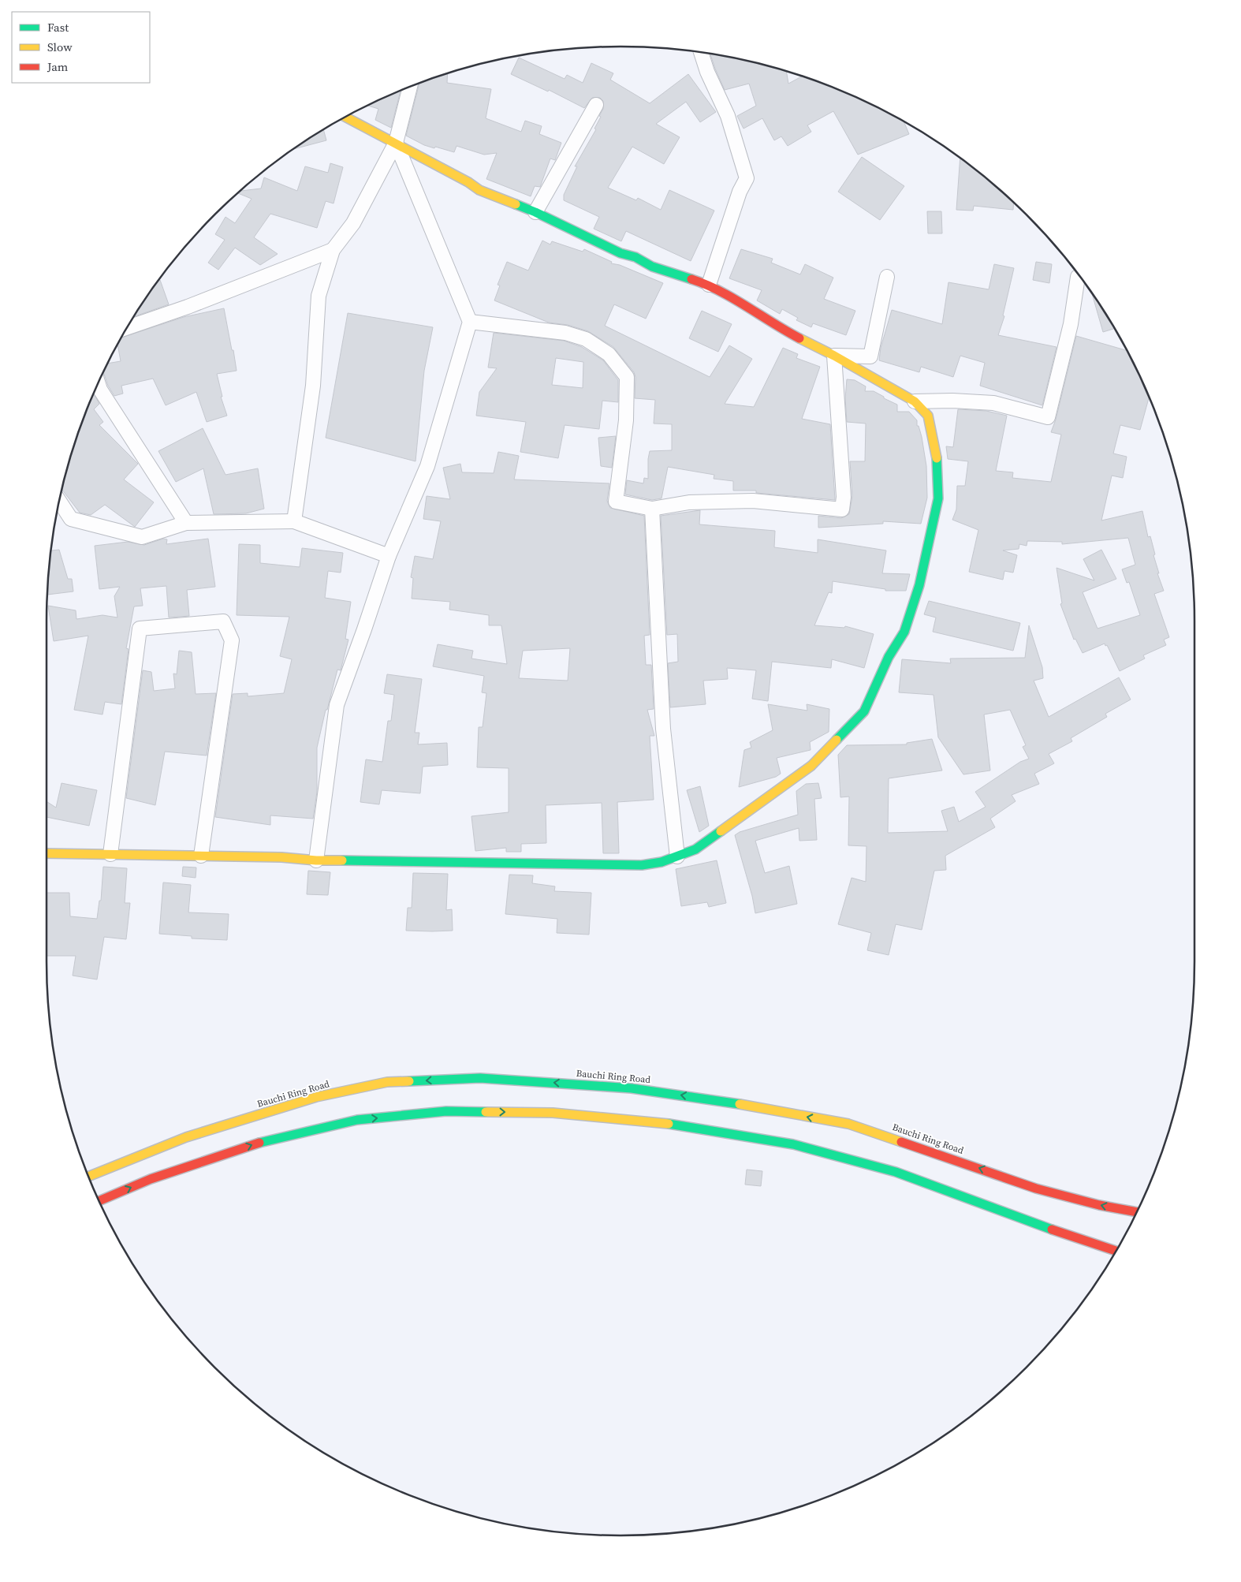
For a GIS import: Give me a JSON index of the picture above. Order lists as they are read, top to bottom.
{
  "streets": {
    "main road": ["Bauchi Ring Road"]
  },
  "legend": ["Fast", "Slow", "Jam"]
}
